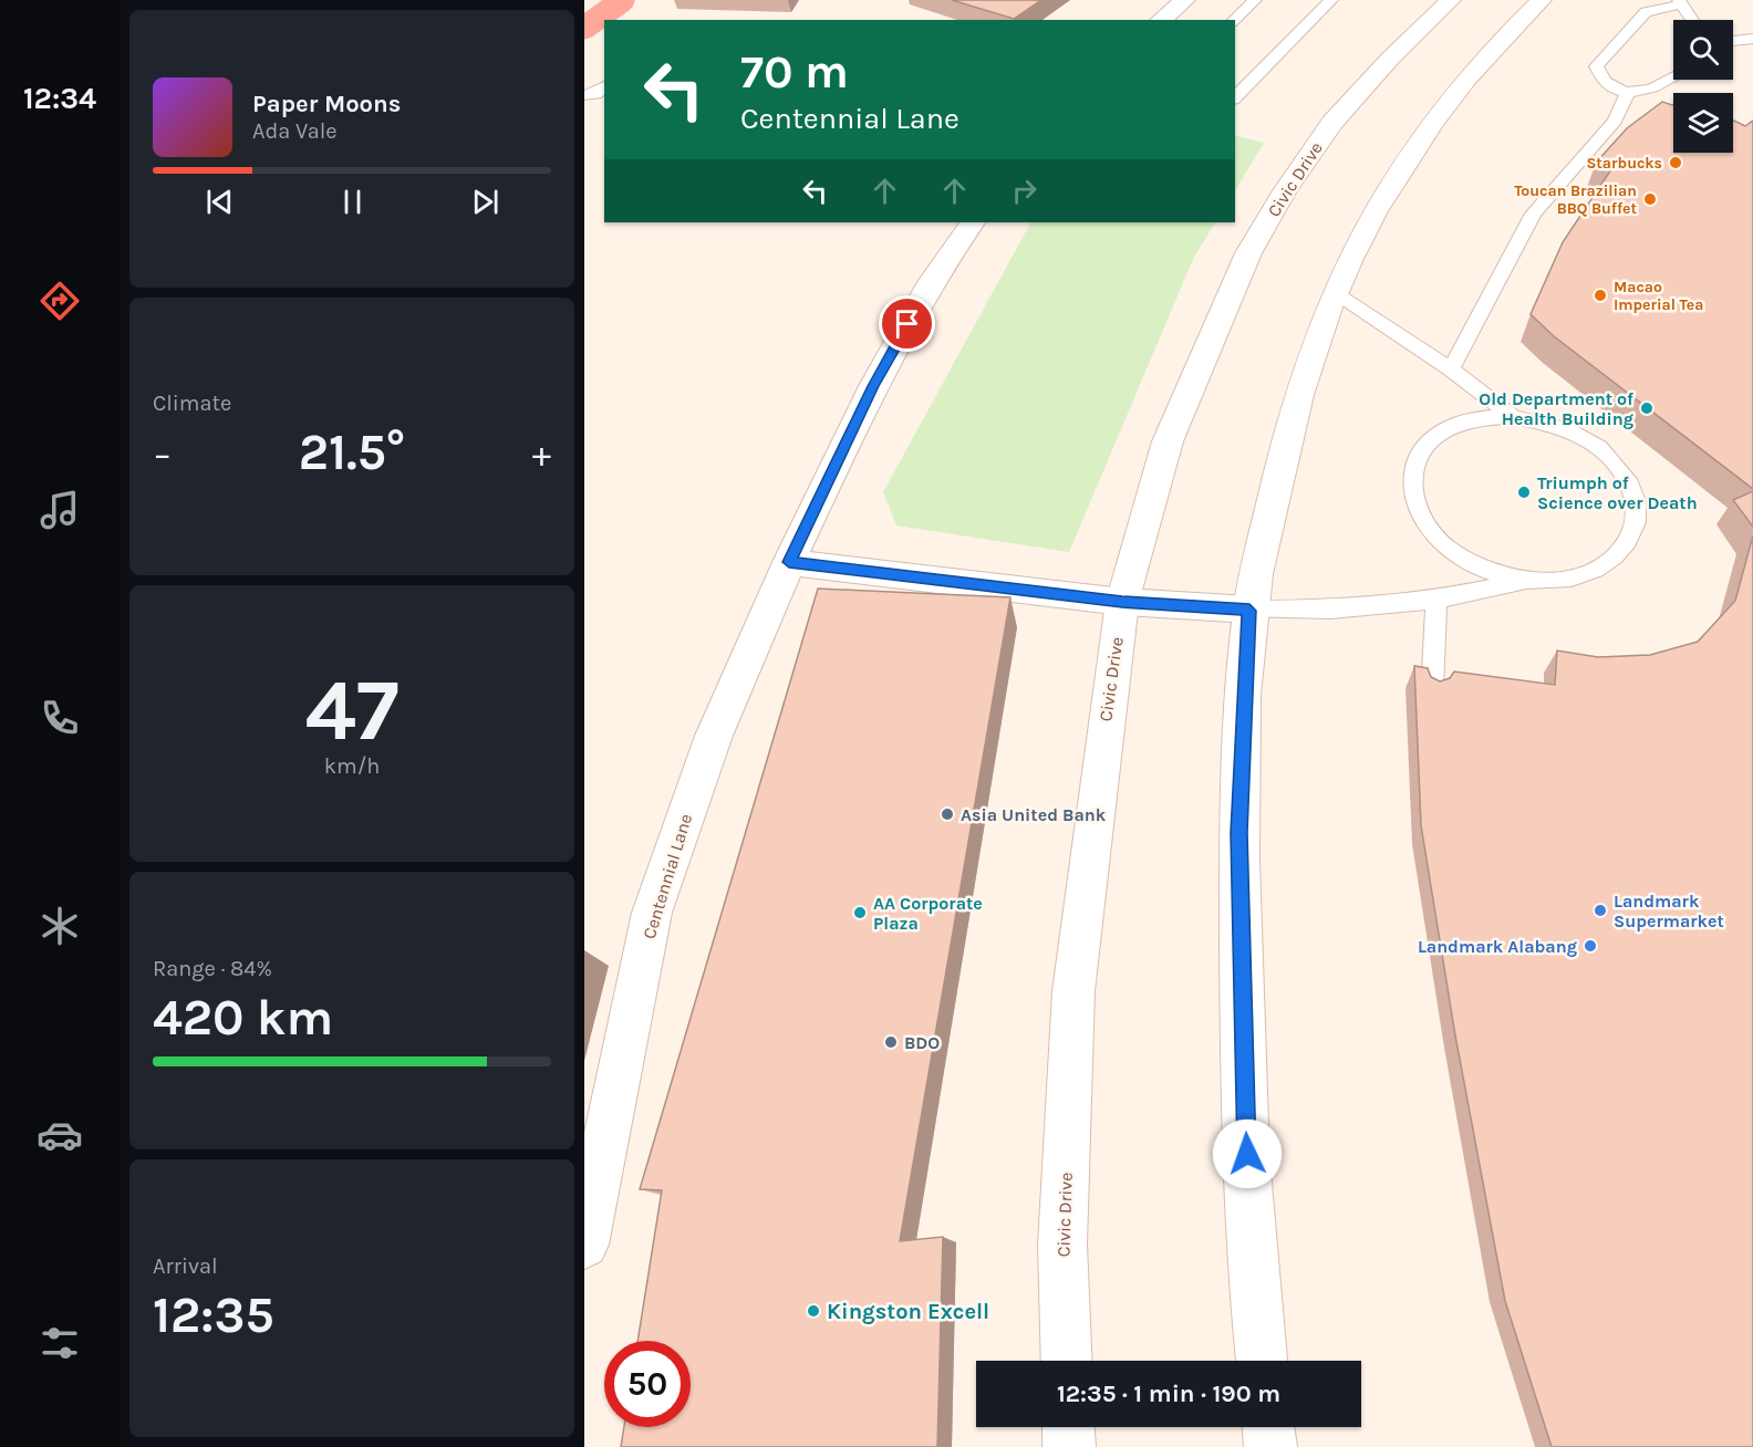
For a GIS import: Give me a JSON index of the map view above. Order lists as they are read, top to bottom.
{
  "streets": {
    "main road": ["Civic Drive", "Centennial Lane"]
  },
  "places": [
    "Starbucks",
    "Toucan Brazilian BBQ Buffet",
    "Macao Imperial Tea",
    "Old Department of Health Building",
    "Triumph of Science over Death",
    "Asia United Bank",
    "Landmark Supermarket",
    "AA Corporate Plaza",
    "Landmark Alabang",
    "BDO",
    "Kingston Excell"
  ],
  "page": {
    "tabs": "12:34",
    "turn": ["70 m", "Centennial Lane"],
    "song": ["Paper Moons", "Ada Vale"],
    "tile": [
      "Climate",
      ["47", "km/h"],
      ["Range · 84%", "420 km"],
      ["Arrival", "12:35"]
    ],
    "heat": ["−", "21.5°", "+"],
    "limit": "50",
    "trip": "12:35 · 1 min · 190 m"
  }
}
